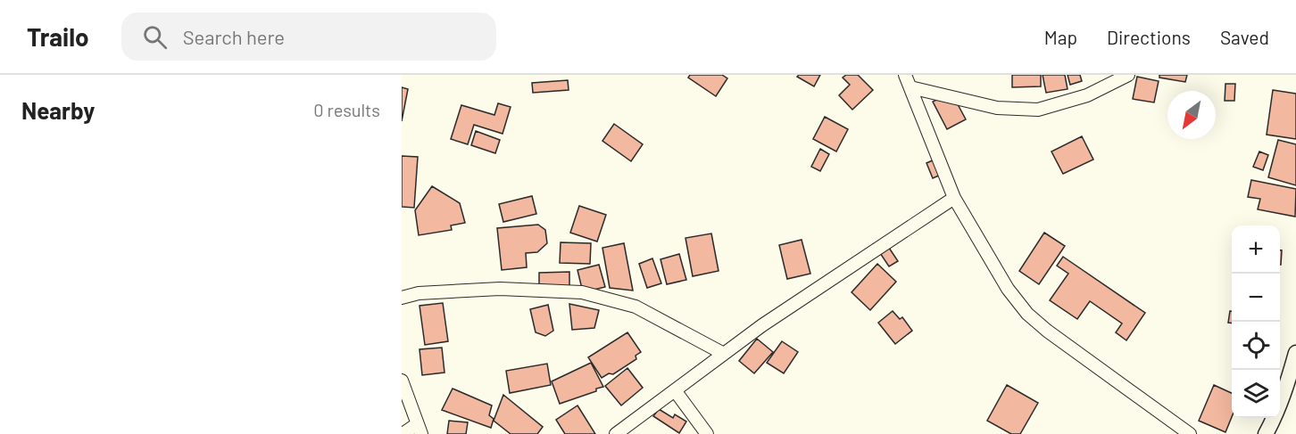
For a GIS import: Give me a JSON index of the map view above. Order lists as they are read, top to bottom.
{
  "north": "bottom left",
  "page": {
    "header": "Trailo",
    "search": "Search here",
    "nav": ["Map", "Directions", "Saved"],
    "heading": ["Nearby", "0 results"],
    "map_buttons": ["+", "−"]
  }
}
